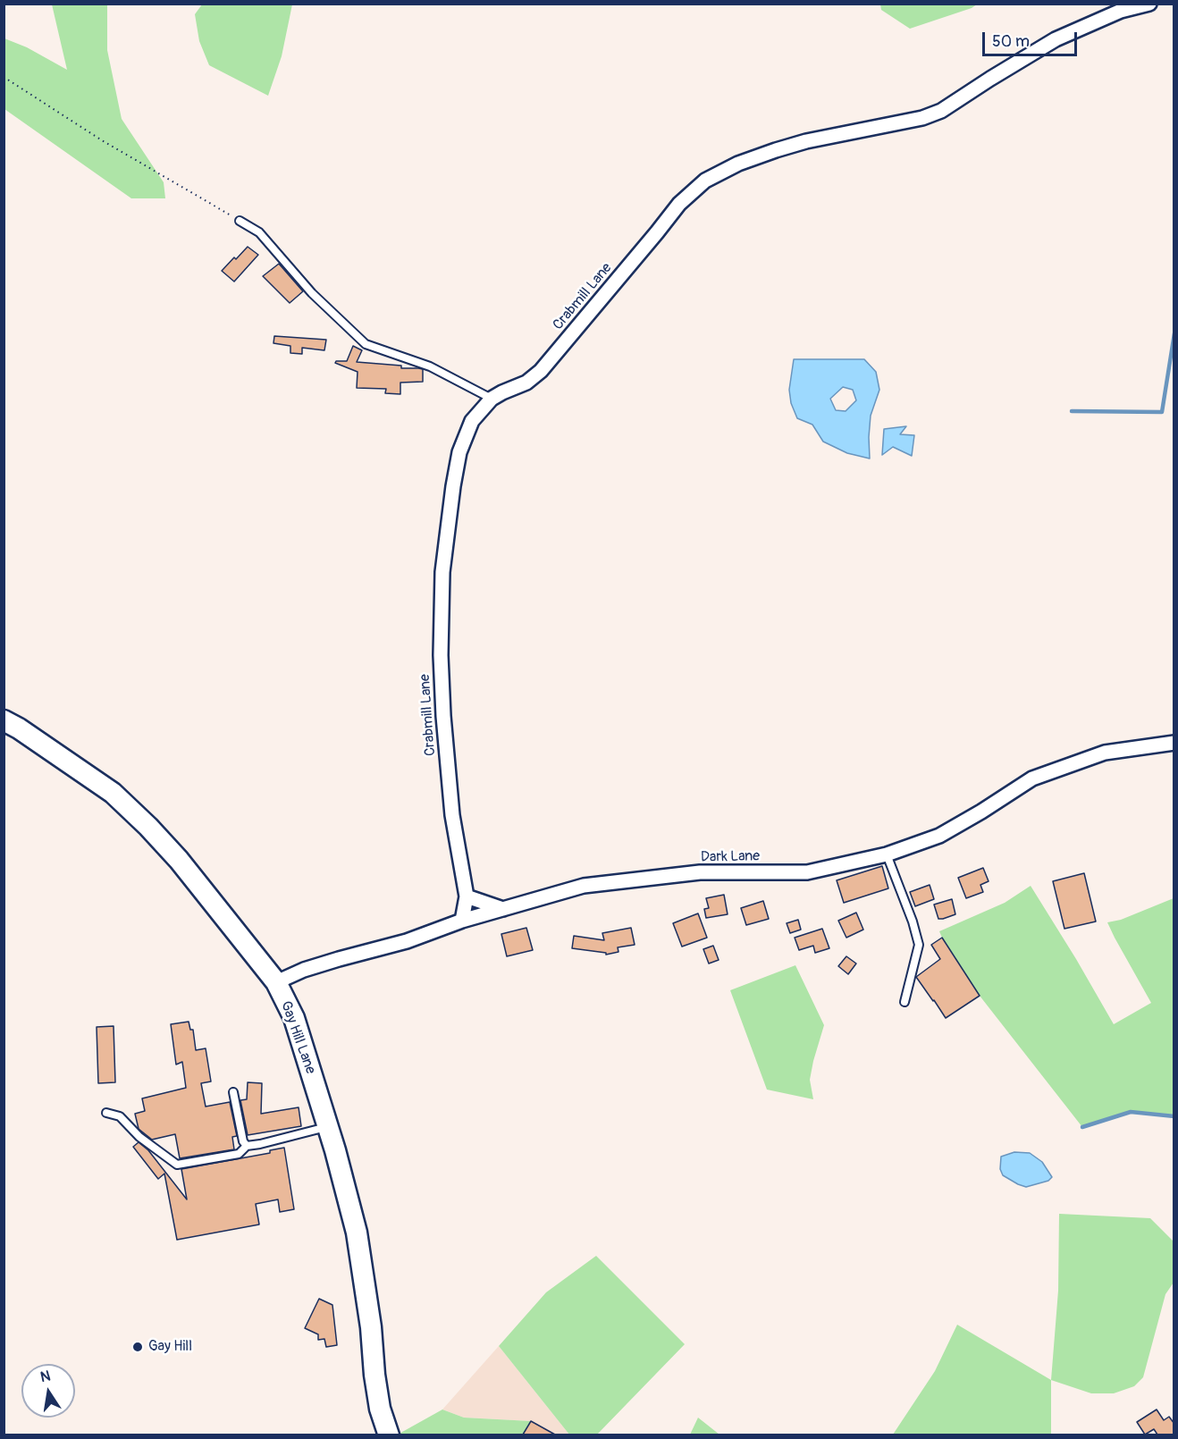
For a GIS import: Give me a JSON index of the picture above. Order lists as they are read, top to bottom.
{
  "streets": {
    "street": ["Crabmill Lane", "Dark Lane", "Gay Hill Lane"]
  },
  "crossings": [
    ["Crabmill Lane", "Dark Lane"],
    ["Dark Lane", "Gay Hill Lane"]
  ],
  "places": ["Gay Hill"],
  "scale_bar": "50 m",
  "north": "top"
}
